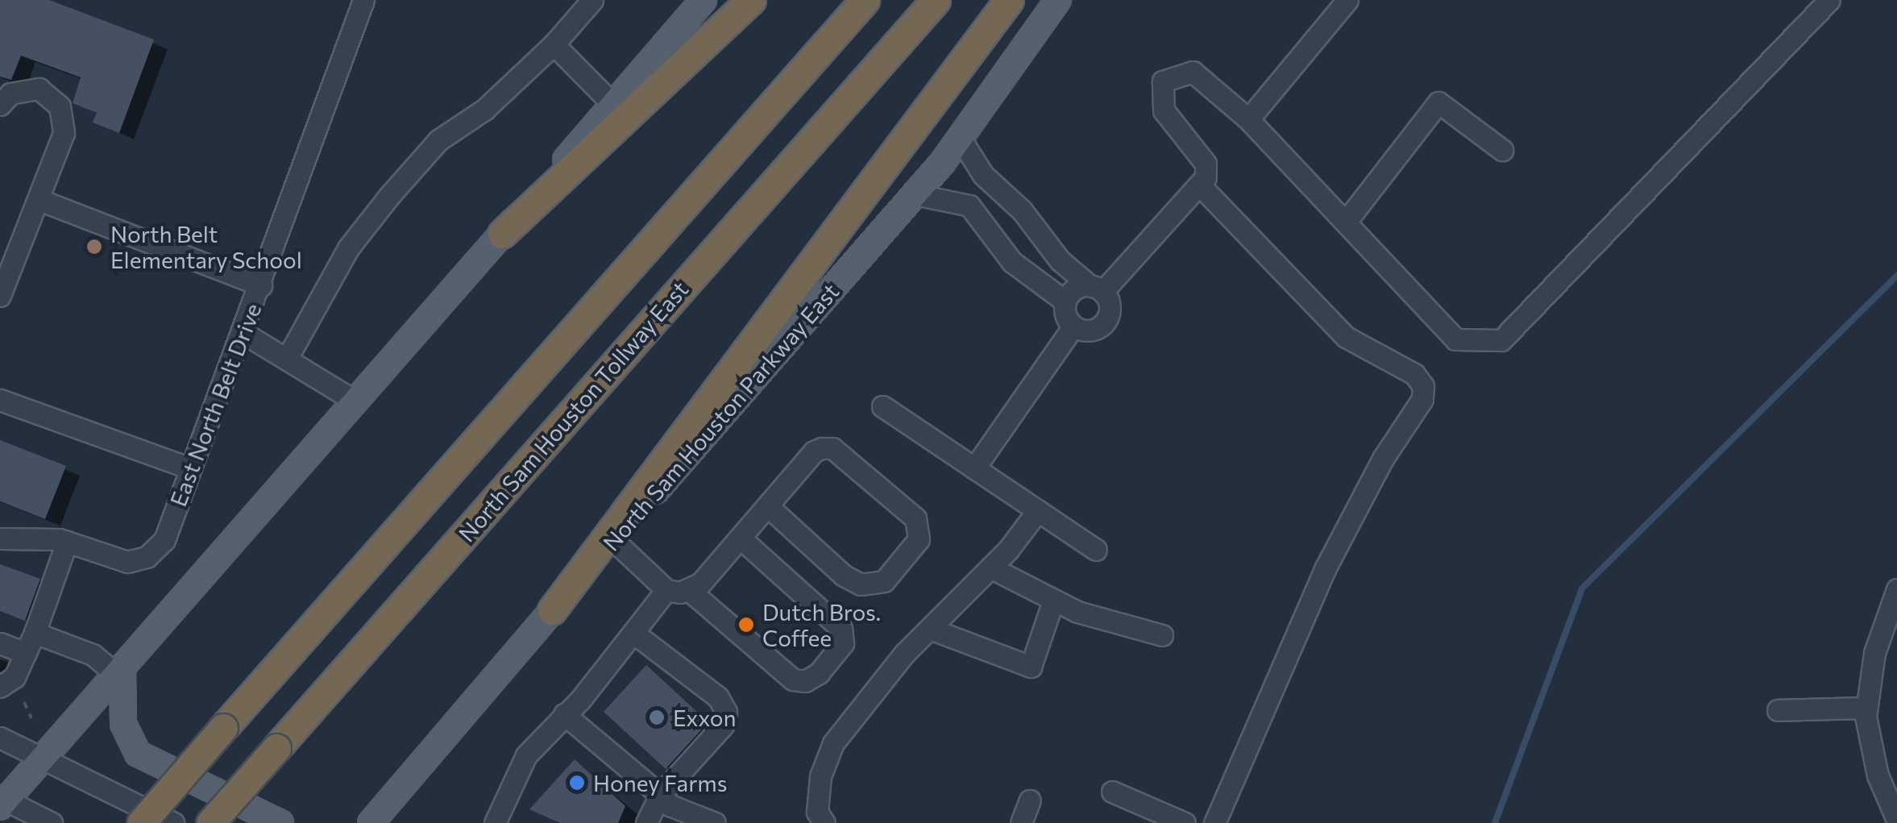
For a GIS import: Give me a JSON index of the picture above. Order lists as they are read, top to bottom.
{
  "streets": {
    "highway": ["North Sam Houston Tollway East"],
    "main road": ["North Sam Houston Parkway East"],
    "street": ["East North Belt Drive"]
  },
  "places": [
    "North Belt Elementary School",
    "Dutch Bros. Coffee",
    "Exxon",
    "Honey Farms"
  ]
}
